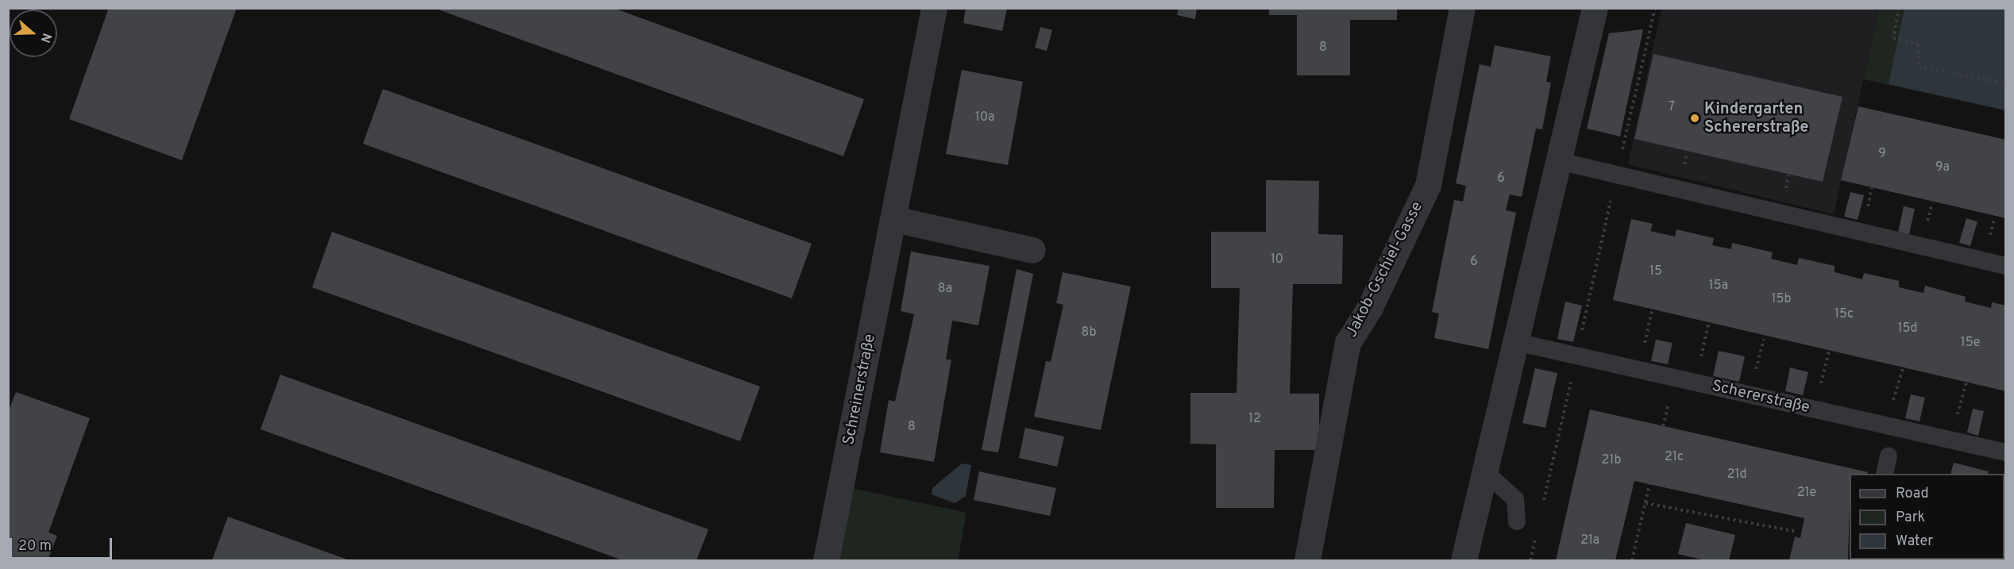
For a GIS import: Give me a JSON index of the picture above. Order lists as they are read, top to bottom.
{
  "streets": {
    "street": ["Jakob-Gschiel-Gasse", "Schreinerstraße"],
    "lane": ["Schererstraße"]
  },
  "places": ["Kindergarten Schererstraße"],
  "house_numbers": [
    "8",
    "7",
    "10a",
    "9",
    "9a",
    "6",
    "10",
    "6",
    "15",
    "15a",
    "8a",
    "15b",
    "15c",
    "15d",
    "8b",
    "15e",
    "12",
    "8",
    "21c",
    "21b",
    "21d",
    "21e",
    "21a"
  ],
  "legend": ["Road", "Park", "Water"],
  "scale_bar": "20 m",
  "north": "right"
}
